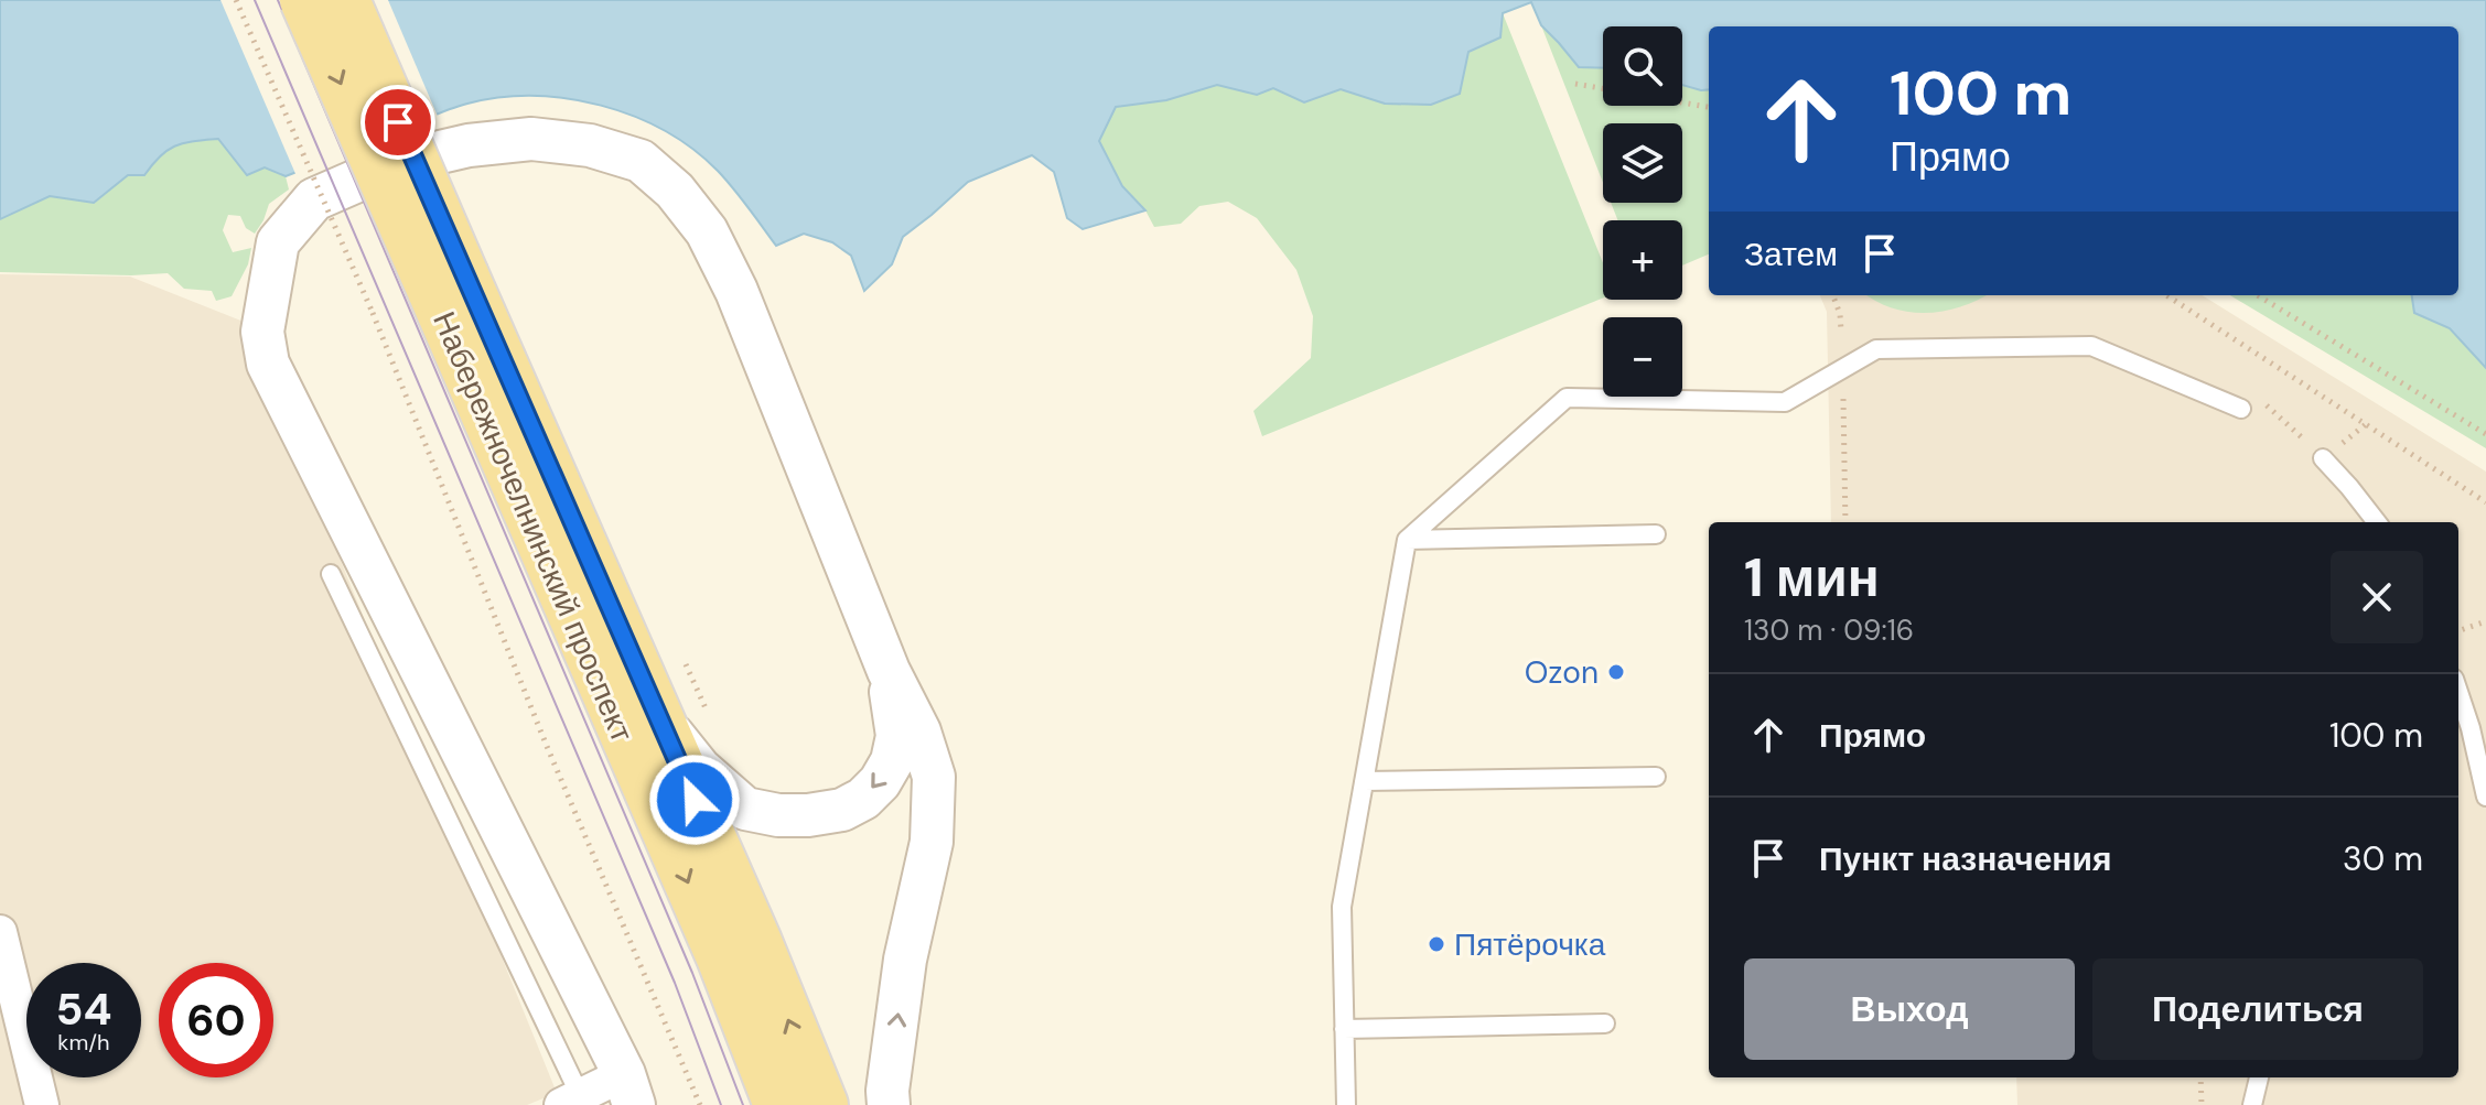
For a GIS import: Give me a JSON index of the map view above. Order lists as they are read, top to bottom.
{
  "streets": {
    "main road": ["Набережночелнинский проспект"]
  },
  "places": ["Ozon", "Пятёрочка"],
  "page": {
    "map_buttons": ["+", "−"],
    "turn": ["100 m", "Прямо"],
    "then": "Затем",
    "heading": ["1 мин", "130 m · 09:16"],
    "list": [
      {
        "name": "Прямо",
        "value": "100 m"
      },
      {
        "name": "Пункт назначения",
        "value": "30 m"
      }
    ],
    "buttons": ["Выход", "Поделиться"],
    "speed": "54 km/h",
    "limit": "60"
  }
}
